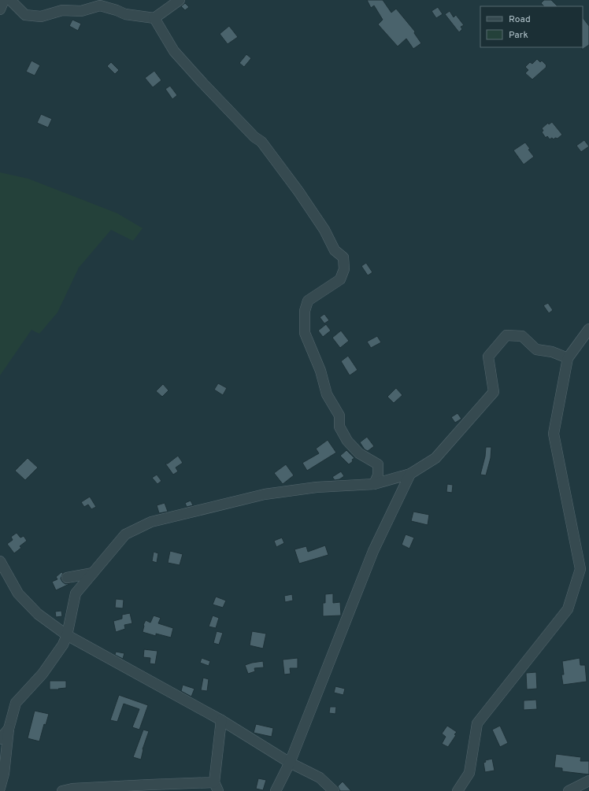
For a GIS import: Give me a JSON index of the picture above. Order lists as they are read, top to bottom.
{
  "legend": ["Road", "Park"]
}
